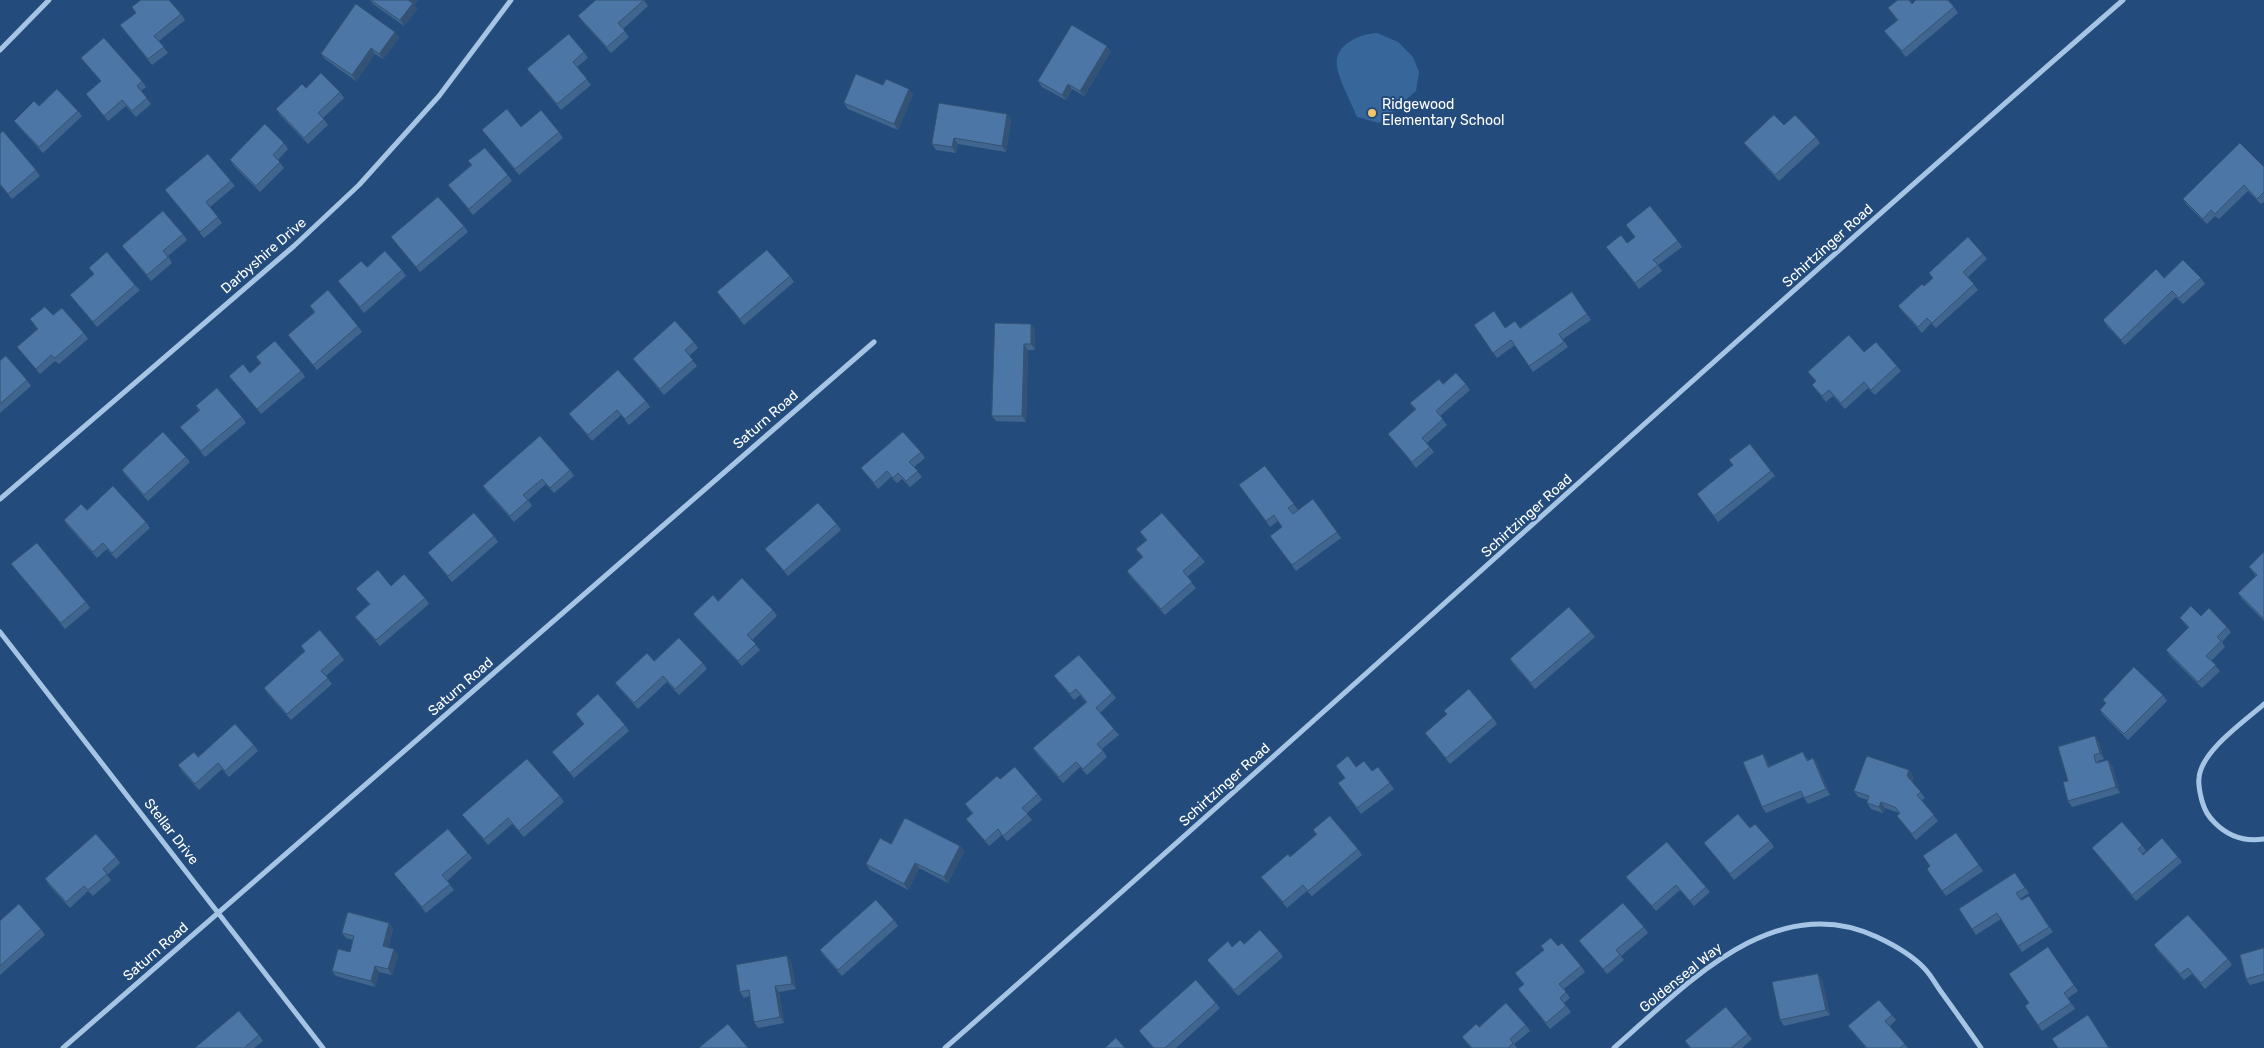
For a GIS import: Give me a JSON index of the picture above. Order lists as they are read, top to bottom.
{
  "streets": {
    "street": [
      "Schirtzinger Road",
      "Darbyshire Drive",
      "Saturn Road",
      "Stellar Drive",
      "Goldenseal Way"
    ]
  },
  "crossings": [
    ["Saturn Road", "Stellar Drive"]
  ],
  "places": ["Ridgewood Elementary School"]
}
